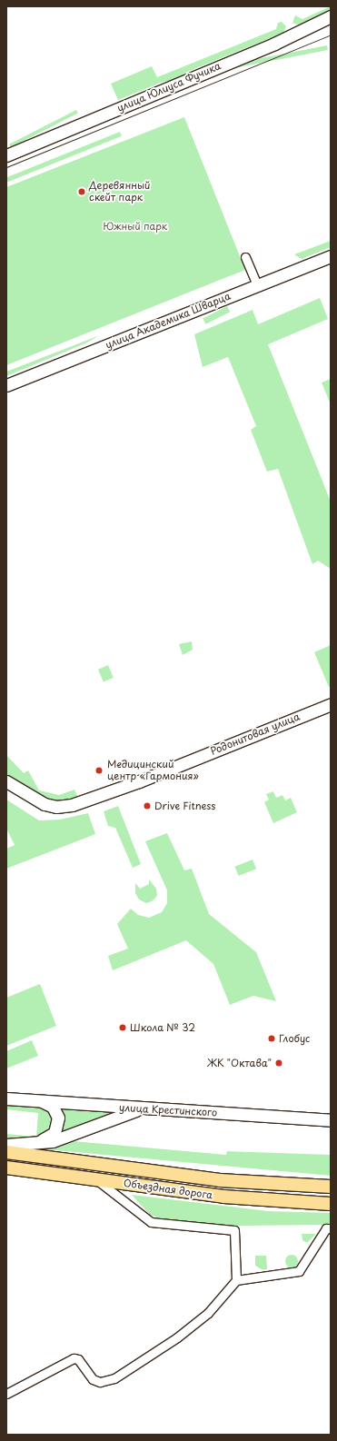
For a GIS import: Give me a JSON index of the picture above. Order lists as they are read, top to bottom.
{
  "streets": {
    "main road": ["Объездная дорога"],
    "street": [
      "улица Юлиуса Фучика",
      "улица Академика Шварца",
      "Родонитовая улица",
      "улица Крестинского"
    ]
  },
  "parks": ["Южный парк"],
  "places": [
    "Деревянный скейт парк",
    "Медицинский центр «Гармония»",
    "Drive Fitness",
    "Школа № 32",
    "Глобус",
    "ЖК \"Октава\""
  ]
}
